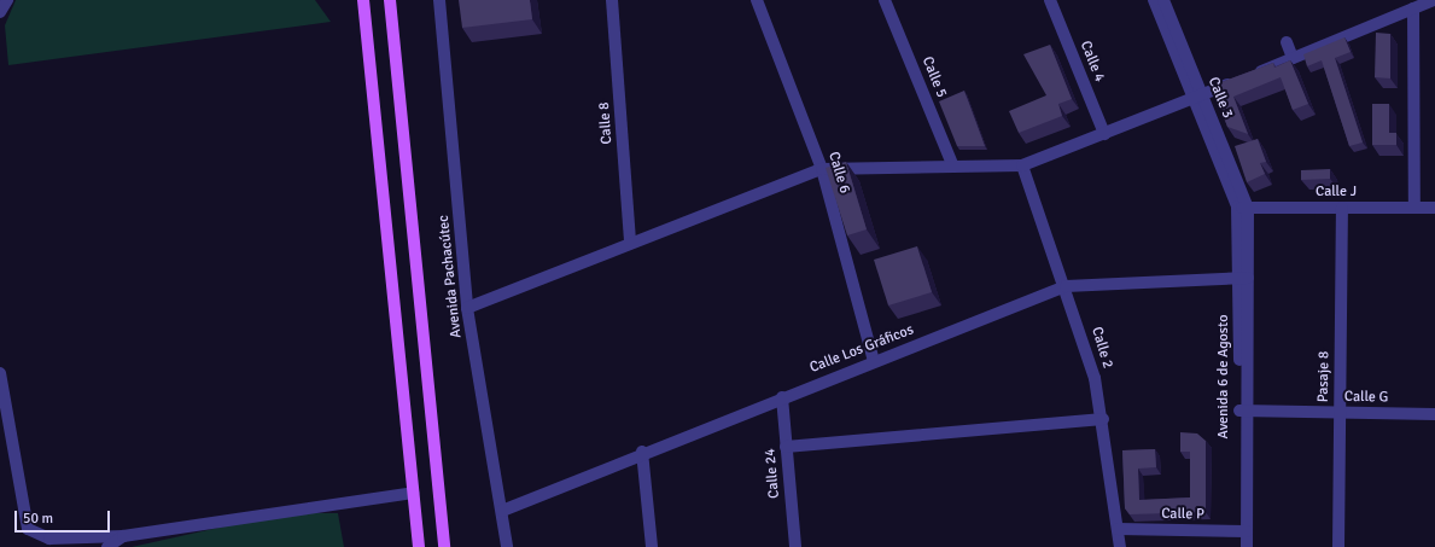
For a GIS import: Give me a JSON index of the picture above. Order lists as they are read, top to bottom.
{
  "streets": {
    "street": [
      "Calle 4",
      "Calle 5",
      "Calle 3",
      "Calle 8",
      "Calle 6",
      "Calle J",
      "Avenida Pachacútec",
      "Calle 2",
      "Calle Los Gráficos",
      "Avenida 6 de Agosto",
      "Pasaje 8",
      "Calle G",
      "Calle 24",
      "Calle P"
    ]
  },
  "crossings": [
    ["Calle 3", "Calle J"],
    ["Calle 3", "Avenida 6 de Agosto"],
    ["Calle 6", "Calle Los Gráficos"],
    ["Calle J", "Avenida 6 de Agosto"],
    ["Calle J", "Pasaje 8"],
    ["Avenida Pachacútec", "Calle Los Gráficos"],
    ["Calle 2", "Calle Los Gráficos"],
    ["Calle 2", "Calle P"],
    ["Calle Los Gráficos", "Avenida 6 de Agosto"],
    ["Calle Los Gráficos", "Calle 24"],
    ["Avenida 6 de Agosto", "Calle G"],
    ["Avenida 6 de Agosto", "Calle P"],
    ["Pasaje 8", "Calle G"]
  ],
  "scale_bar": "50 m"
}
